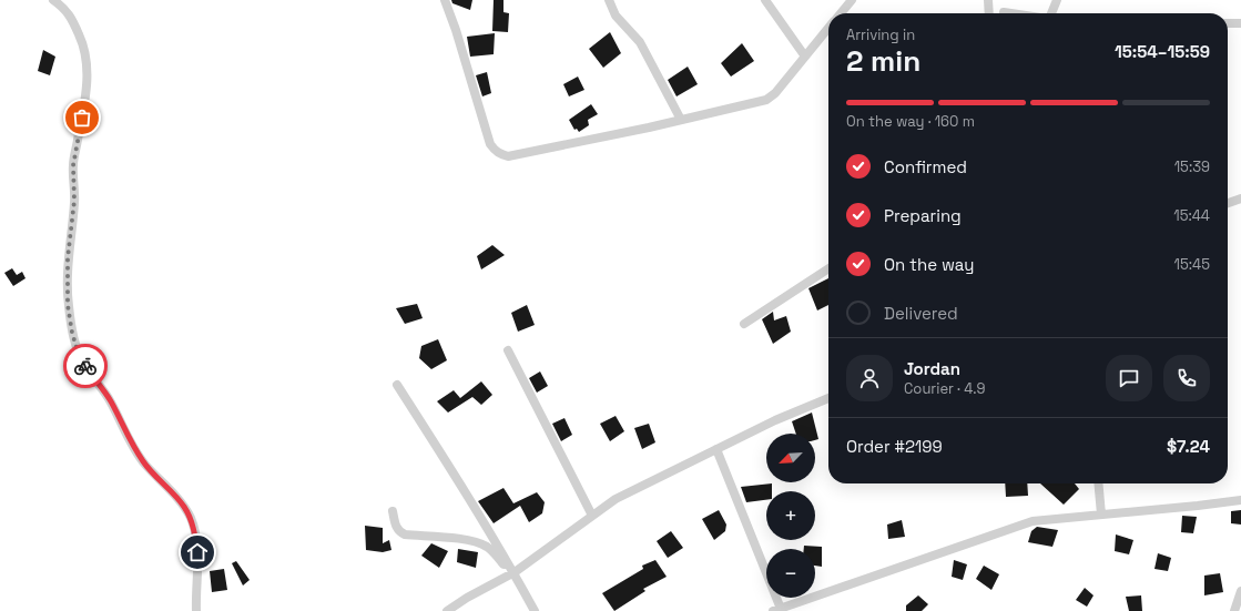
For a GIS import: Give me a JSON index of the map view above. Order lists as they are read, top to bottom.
{
  "north": "bottom left",
  "page": {
    "heading": ["2 min", "Arriving in", "15:54–15:59"],
    "panel": [
      "Jordan",
      "Courier · 4.9",
      "Order #2199",
      "$7.24"
    ],
    "bar": "On the way · 160 m",
    "list": [
      ["Confirmed", "15:39"],
      ["Preparing", "15:44"],
      ["On the way", "15:45"],
      "Delivered"
    ],
    "map_buttons": ["+", "−"]
  }
}
